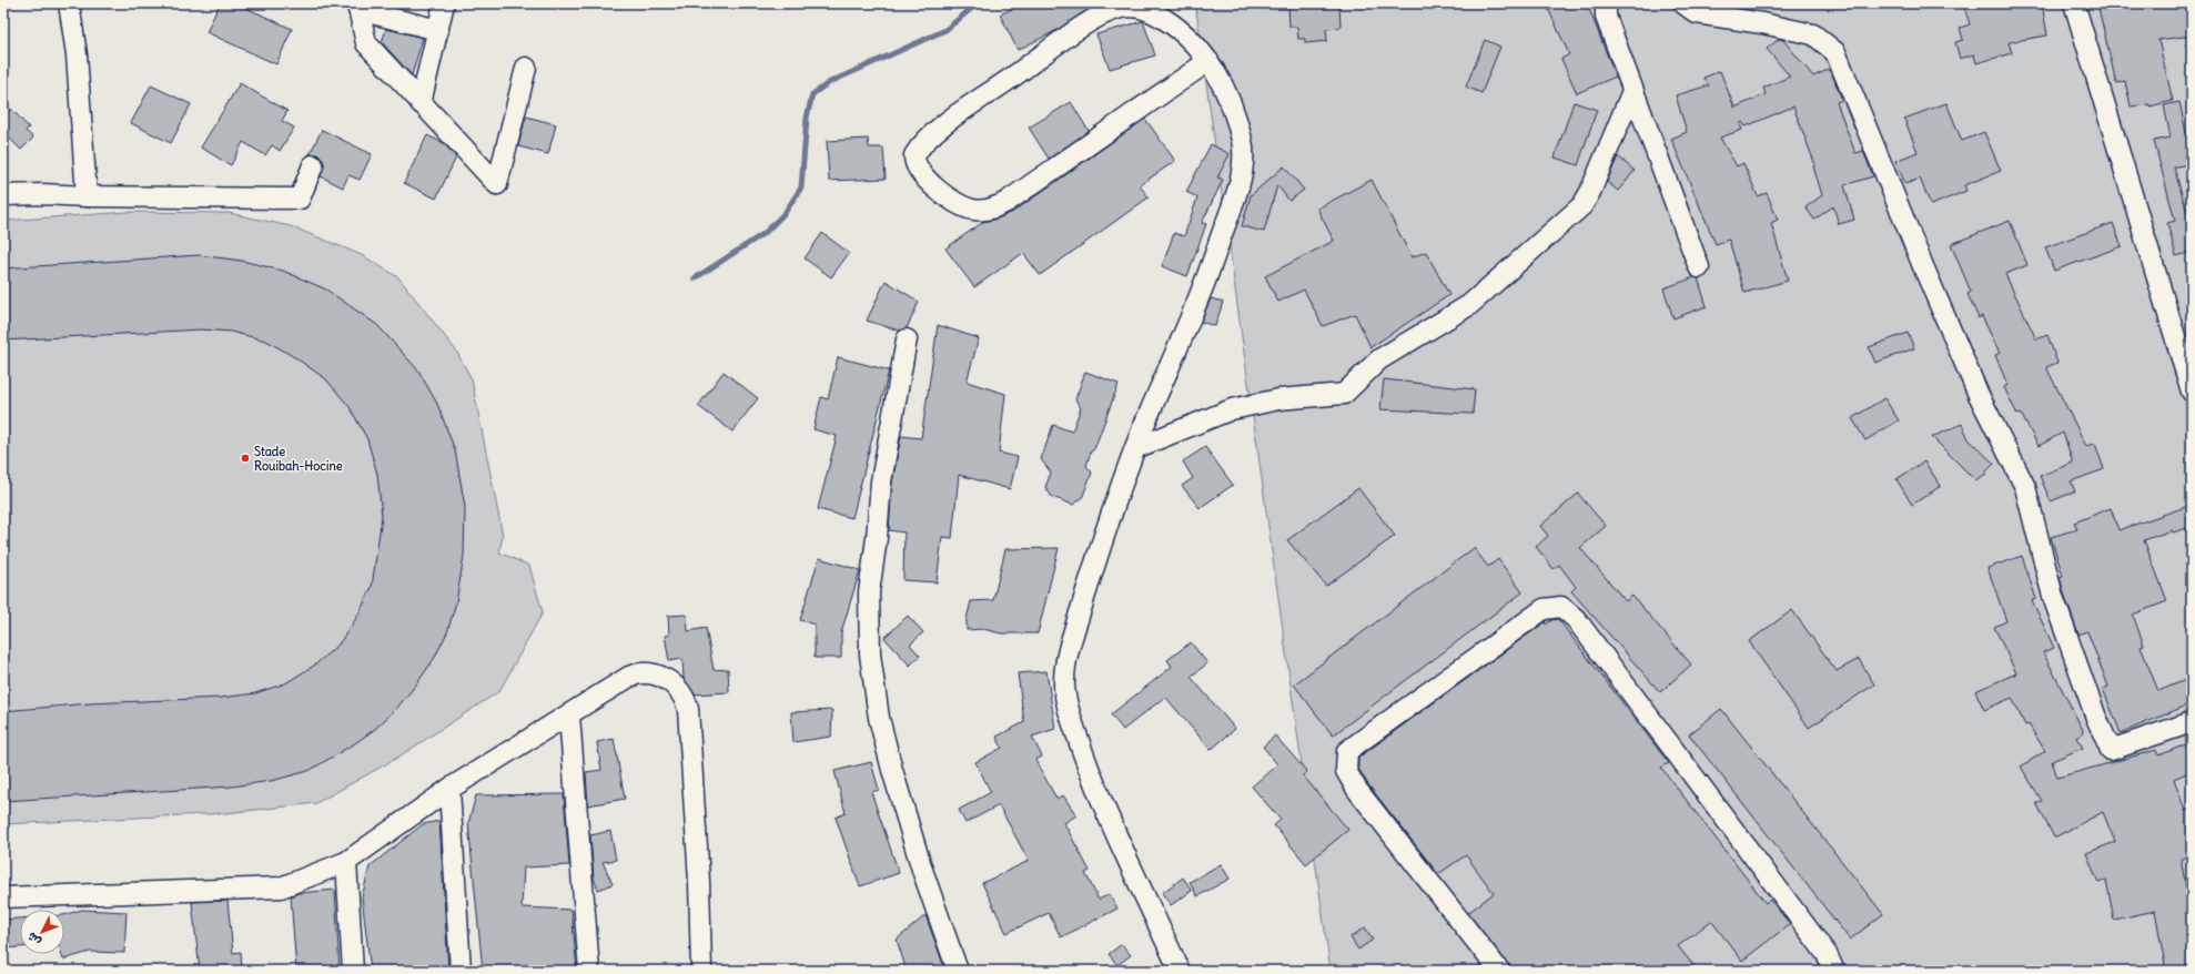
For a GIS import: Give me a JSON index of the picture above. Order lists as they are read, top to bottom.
{
  "places": ["Stade Rouibah-Hocine"],
  "north": "bottom left"
}
